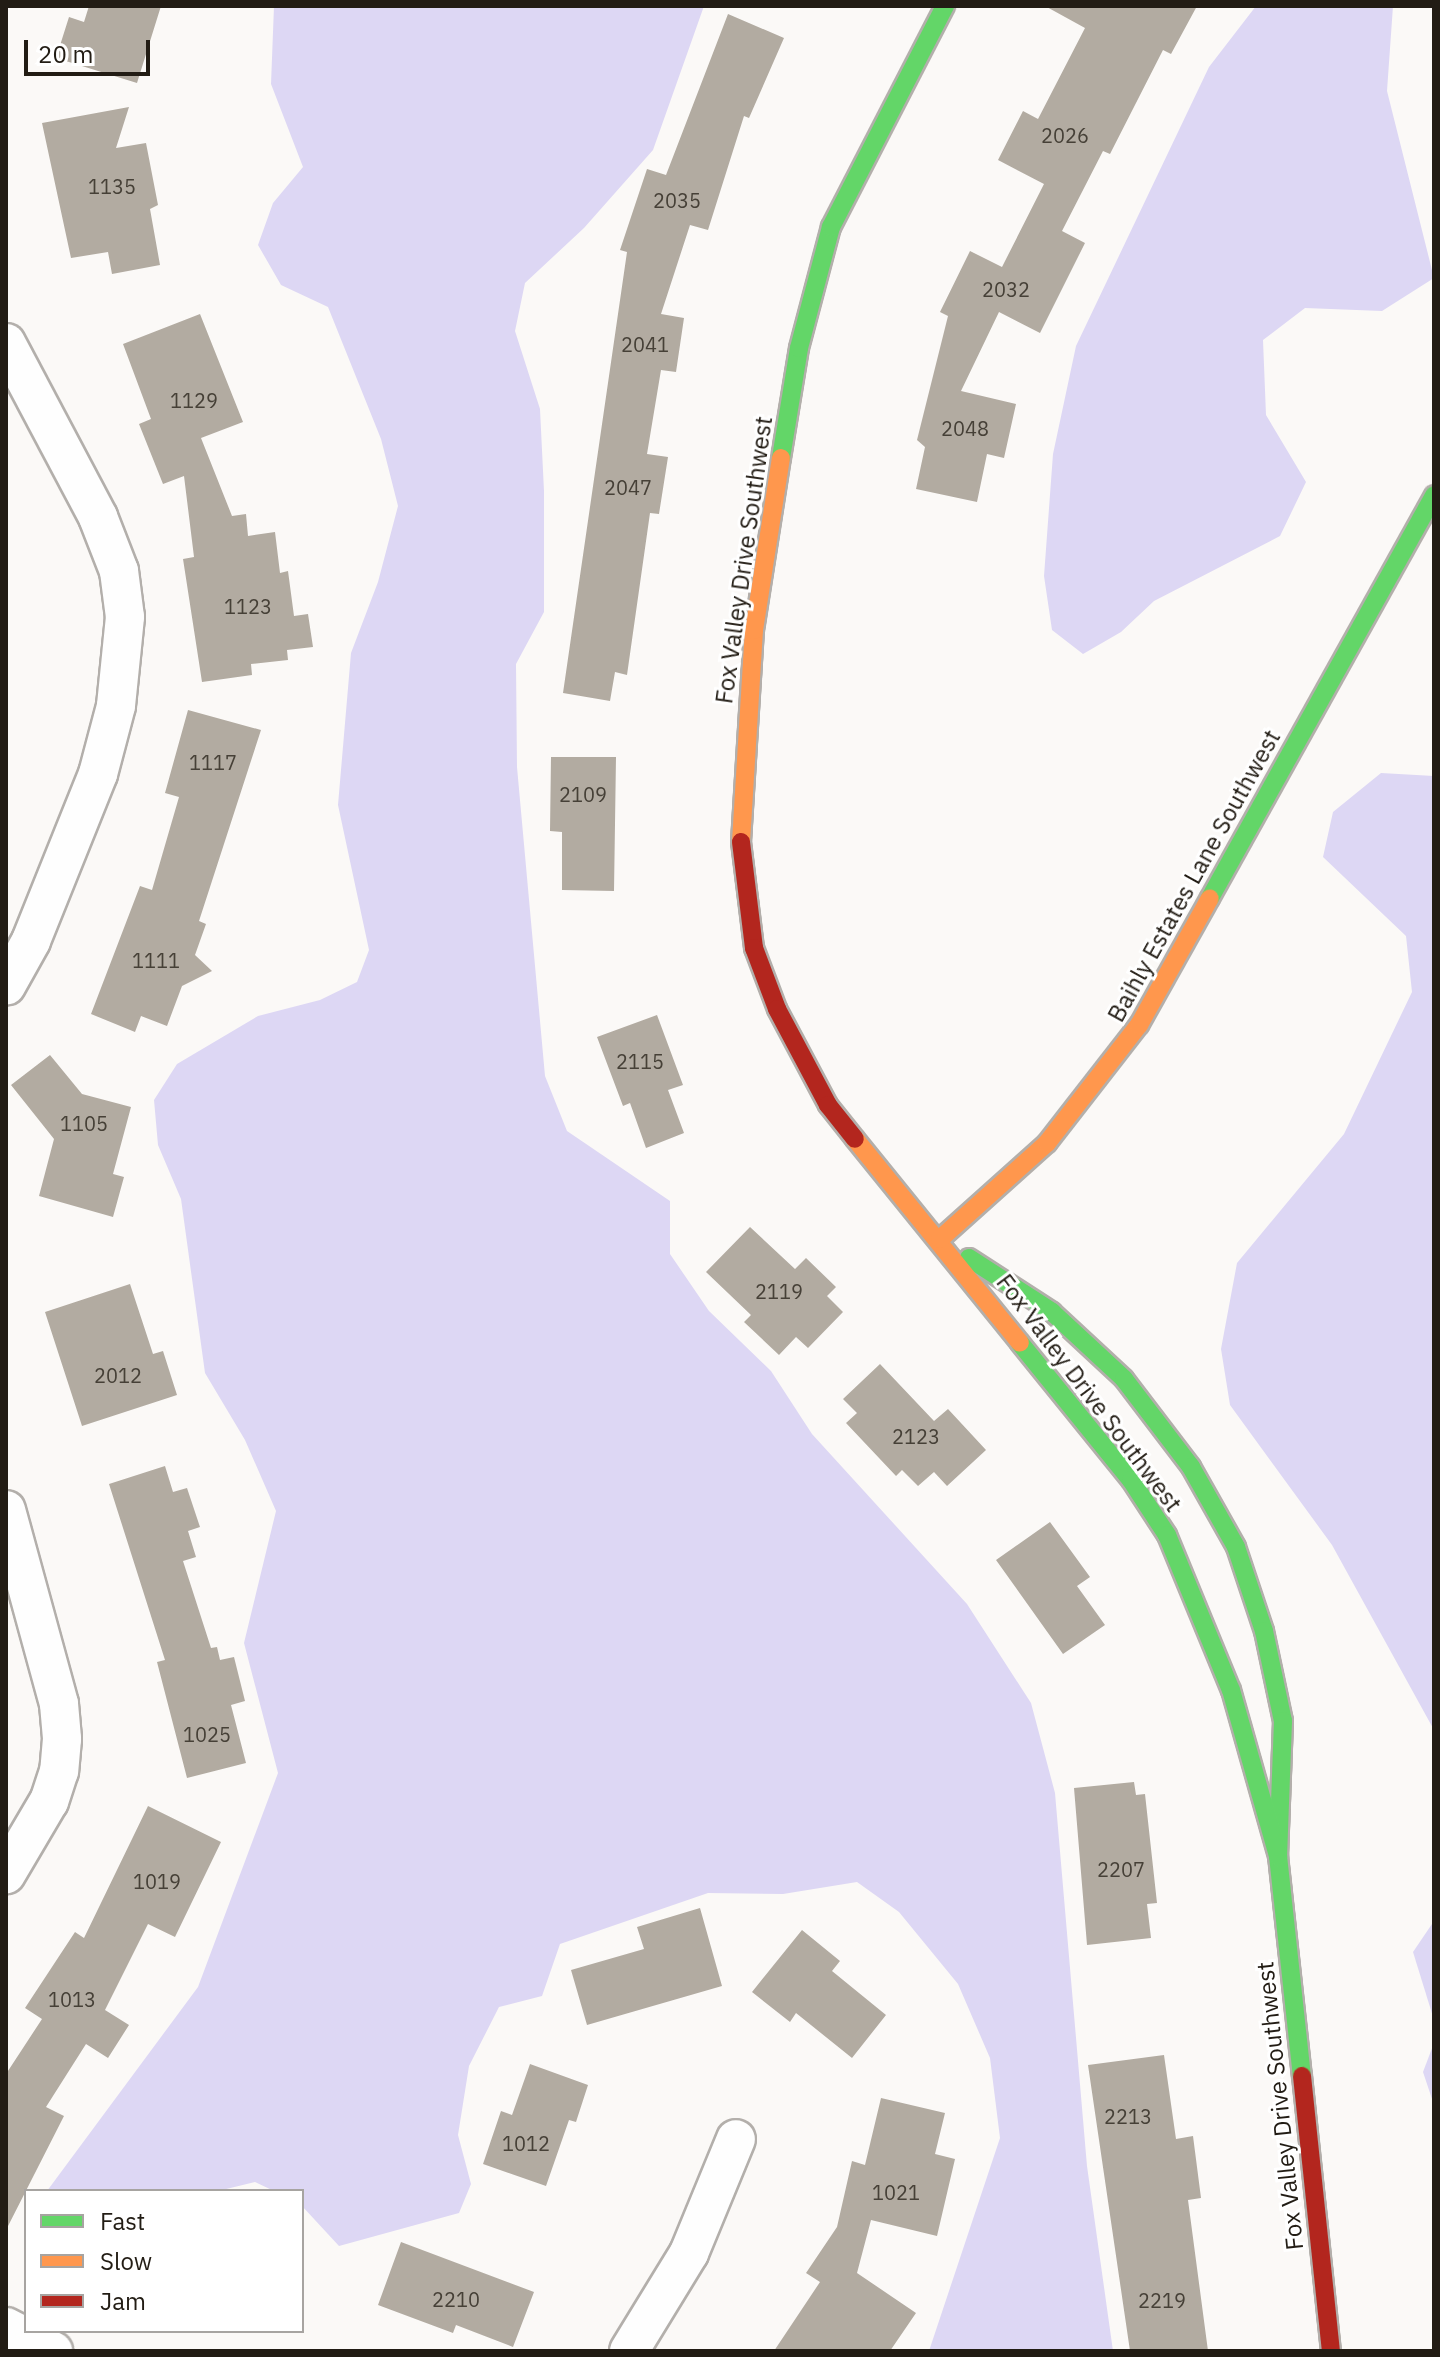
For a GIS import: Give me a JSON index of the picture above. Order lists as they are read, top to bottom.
{
  "streets": {
    "street": ["Fox Valley Drive Southwest", "Baihly Estates Lane Southwest"]
  },
  "crossings": [
    ["Fox Valley Drive Southwest", "Baihly Estates Lane Southwest"]
  ],
  "house_numbers": [
    "2026",
    "1135",
    "2035",
    "2032",
    "2041",
    "1129",
    "2048",
    "2047",
    "1123",
    "1117",
    "2109",
    "1111",
    "2115",
    "1105",
    "2119",
    "2012",
    "2123",
    "1025",
    "2207",
    "1019",
    "1013",
    "2213",
    "1012",
    "1021",
    "2210",
    "2219"
  ],
  "legend": ["Fast", "Slow", "Jam"],
  "scale_bar": "20 m"
}
